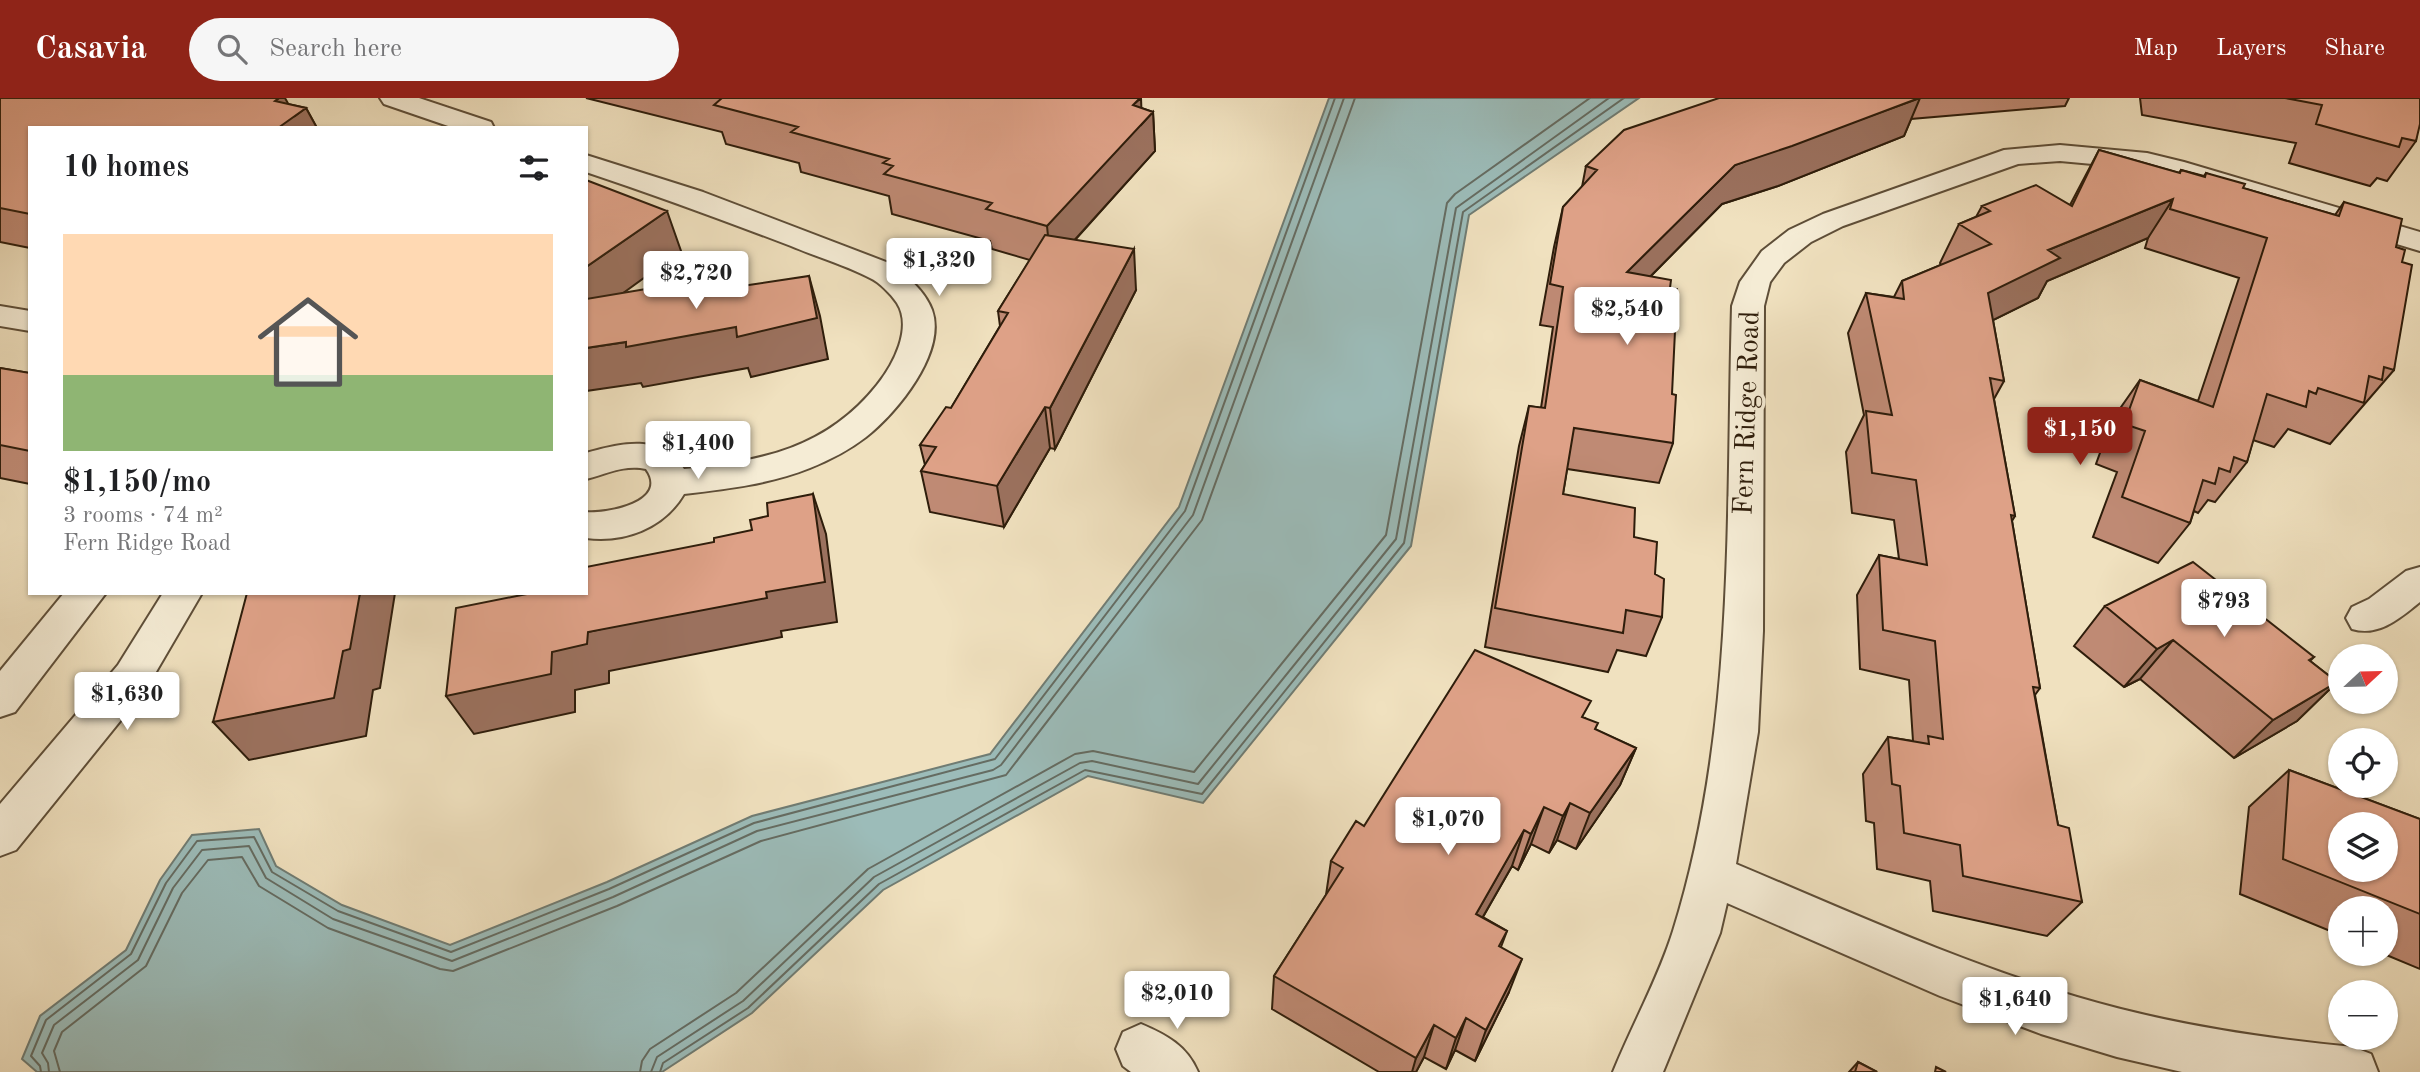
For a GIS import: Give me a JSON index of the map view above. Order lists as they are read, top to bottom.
{
  "streets": {
    "street": ["Fern Ridge Road"]
  },
  "north": "right",
  "page": {
    "header": "Casavia",
    "search": "Search here",
    "nav": ["Map", "Layers", "Share"],
    "heading": "10 homes",
    "list": [
      {
        "name": "$1,150/mo",
        "note": "3 rooms · 74 m² · Fern Ridge Road"
      }
    ],
    "price": [
      "$1,320",
      "$2,720",
      "$2,540",
      "$1,150",
      "$1,400",
      "$793",
      "$1,630",
      "$1,070",
      "$2,010",
      "$1,640"
    ],
    "map_buttons": ["+", "−"]
  }
}
